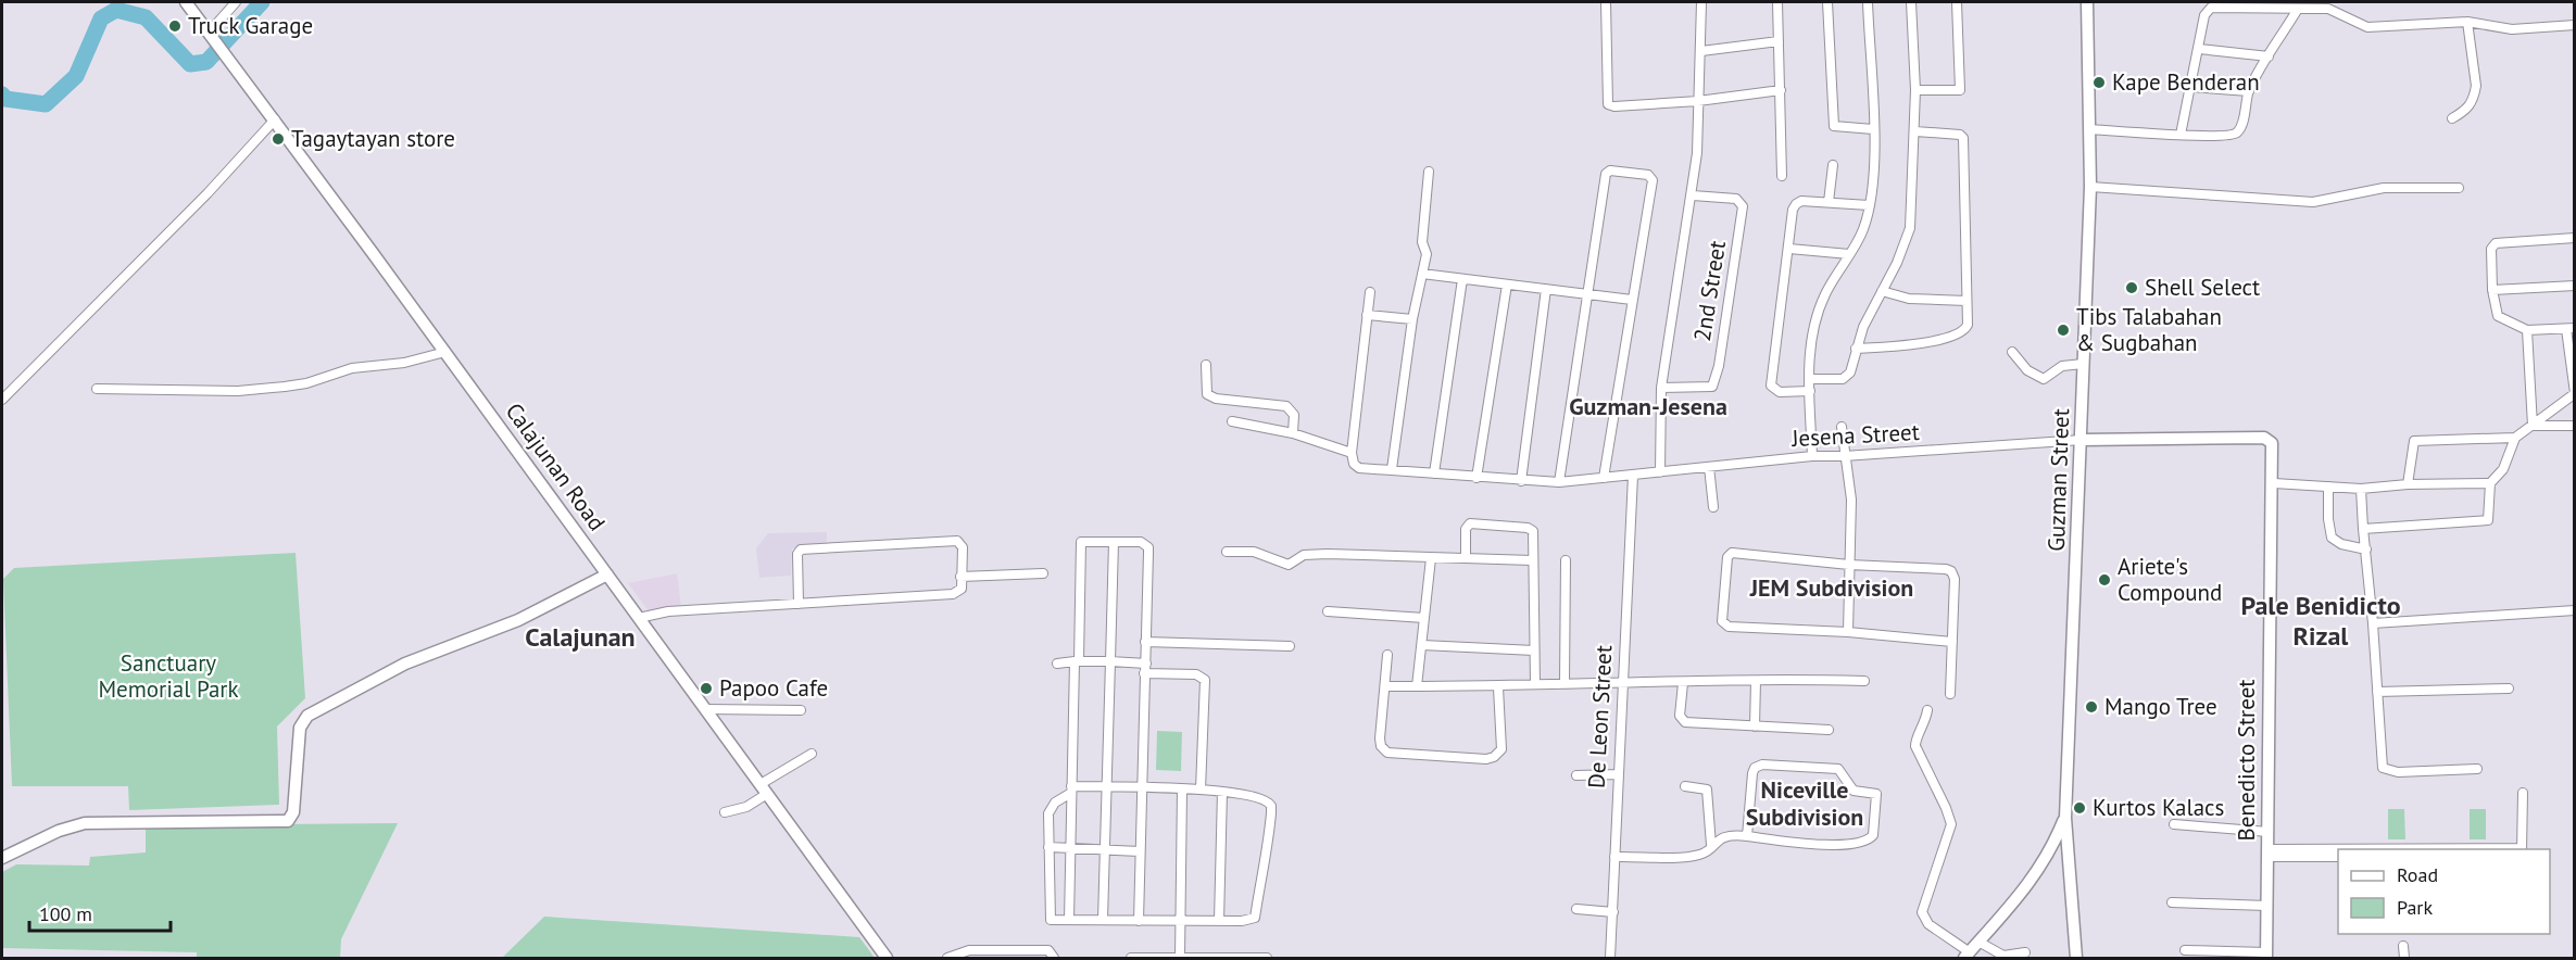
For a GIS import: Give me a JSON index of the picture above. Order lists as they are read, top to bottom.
{
  "streets": {
    "main road": ["Calajunan Road", "Guzman Street", "Benedicto Street"],
    "street": ["2nd Street", "Jesena Street", "De Leon Street"]
  },
  "crossings": [
    ["Jesena Street", "Guzman Street"],
    ["Jesena Street", "De Leon Street"],
    ["Jesena Street", "Benedicto Street"],
    ["Guzman Street", "Benedicto Street"]
  ],
  "districts": [
    "Guzman-Jesena",
    "JEM Subdivision",
    "Pale Benidicto Rizal",
    "Calajunan",
    "Niceville Subdivision"
  ],
  "parks": ["Sanctuary Memorial Park"],
  "places": [
    "Truck Garage",
    "Kape Benderan",
    "Tagaytayan store",
    "Shell Select",
    "Tibs Talabahan & Sugbahan",
    "Ariete's Compound",
    "Papoo Cafe",
    "Mango Tree",
    "Kurtos Kalacs"
  ],
  "legend": ["Road", "Park"],
  "scale_bar": "100 m"
}
